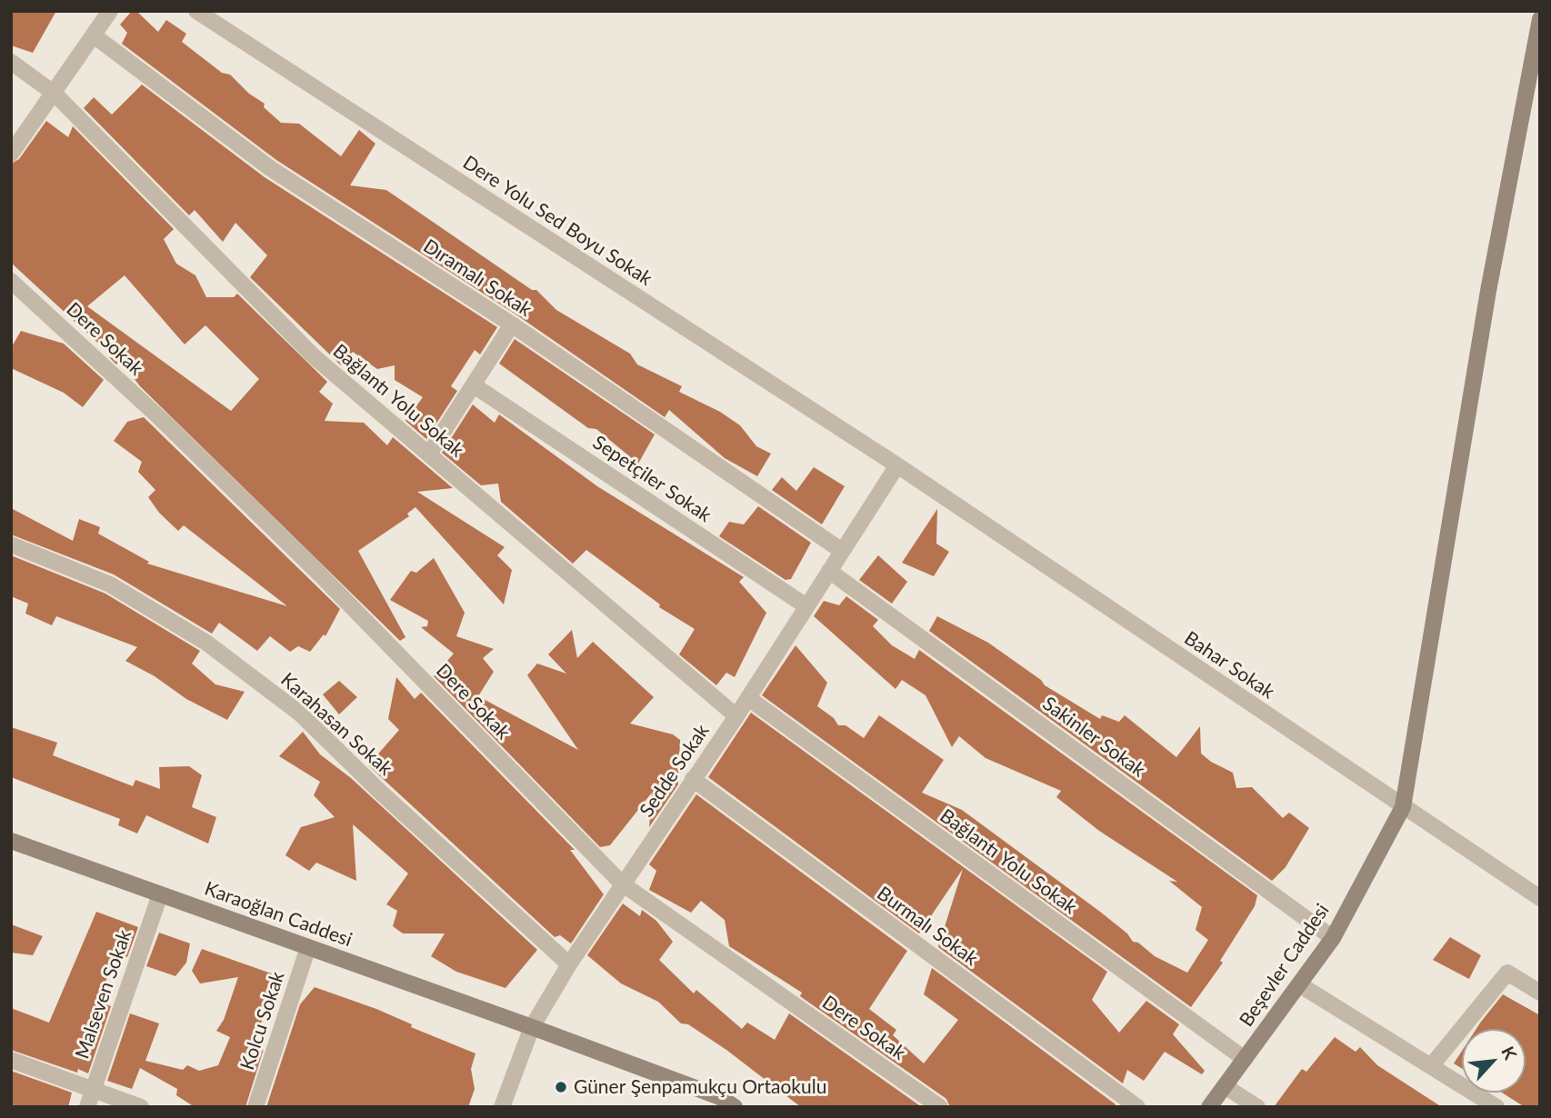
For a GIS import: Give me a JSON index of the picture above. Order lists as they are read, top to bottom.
{
  "streets": {
    "street": [
      "Dere Yolu Sed Boyu Sokak",
      "Dıramalı Sokak",
      "Dere Sokak",
      "Bağlantı Yolu Sokak",
      "Sepetçiler Sokak",
      "Bahar Sokak",
      "Karahasan Sokak",
      "Sakinler Sokak",
      "Sedde Sokak",
      "Karaoğlan Caddesi",
      "Burmalı Sokak",
      "Beşevler Caddesi",
      "Malseven Sokak",
      "Kolcu Sokak"
    ]
  },
  "crossings": [
    ["Dere Yolu Sed Boyu Sokak", "Bahar Sokak"],
    ["Dere Yolu Sed Boyu Sokak", "Sedde Sokak"],
    ["Dıramalı Sokak", "Sedde Sokak"],
    ["Dere Sokak", "Sedde Sokak"],
    ["Bağlantı Yolu Sokak", "Sedde Sokak"],
    ["Bağlantı Yolu Sokak", "Beşevler Caddesi"],
    ["Sepetçiler Sokak", "Sedde Sokak"],
    ["Bahar Sokak", "Sedde Sokak"],
    ["Bahar Sokak", "Beşevler Caddesi"],
    ["Karahasan Sokak", "Sedde Sokak"],
    ["Sakinler Sokak", "Sedde Sokak"],
    ["Sakinler Sokak", "Beşevler Caddesi"],
    ["Sedde Sokak", "Karaoğlan Caddesi"],
    ["Sedde Sokak", "Burmalı Sokak"],
    ["Karaoğlan Caddesi", "Malseven Sokak"],
    ["Karaoğlan Caddesi", "Kolcu Sokak"]
  ],
  "places": ["Güner Şenpamukçu Ortaokulu"],
  "north": "top right"
}
